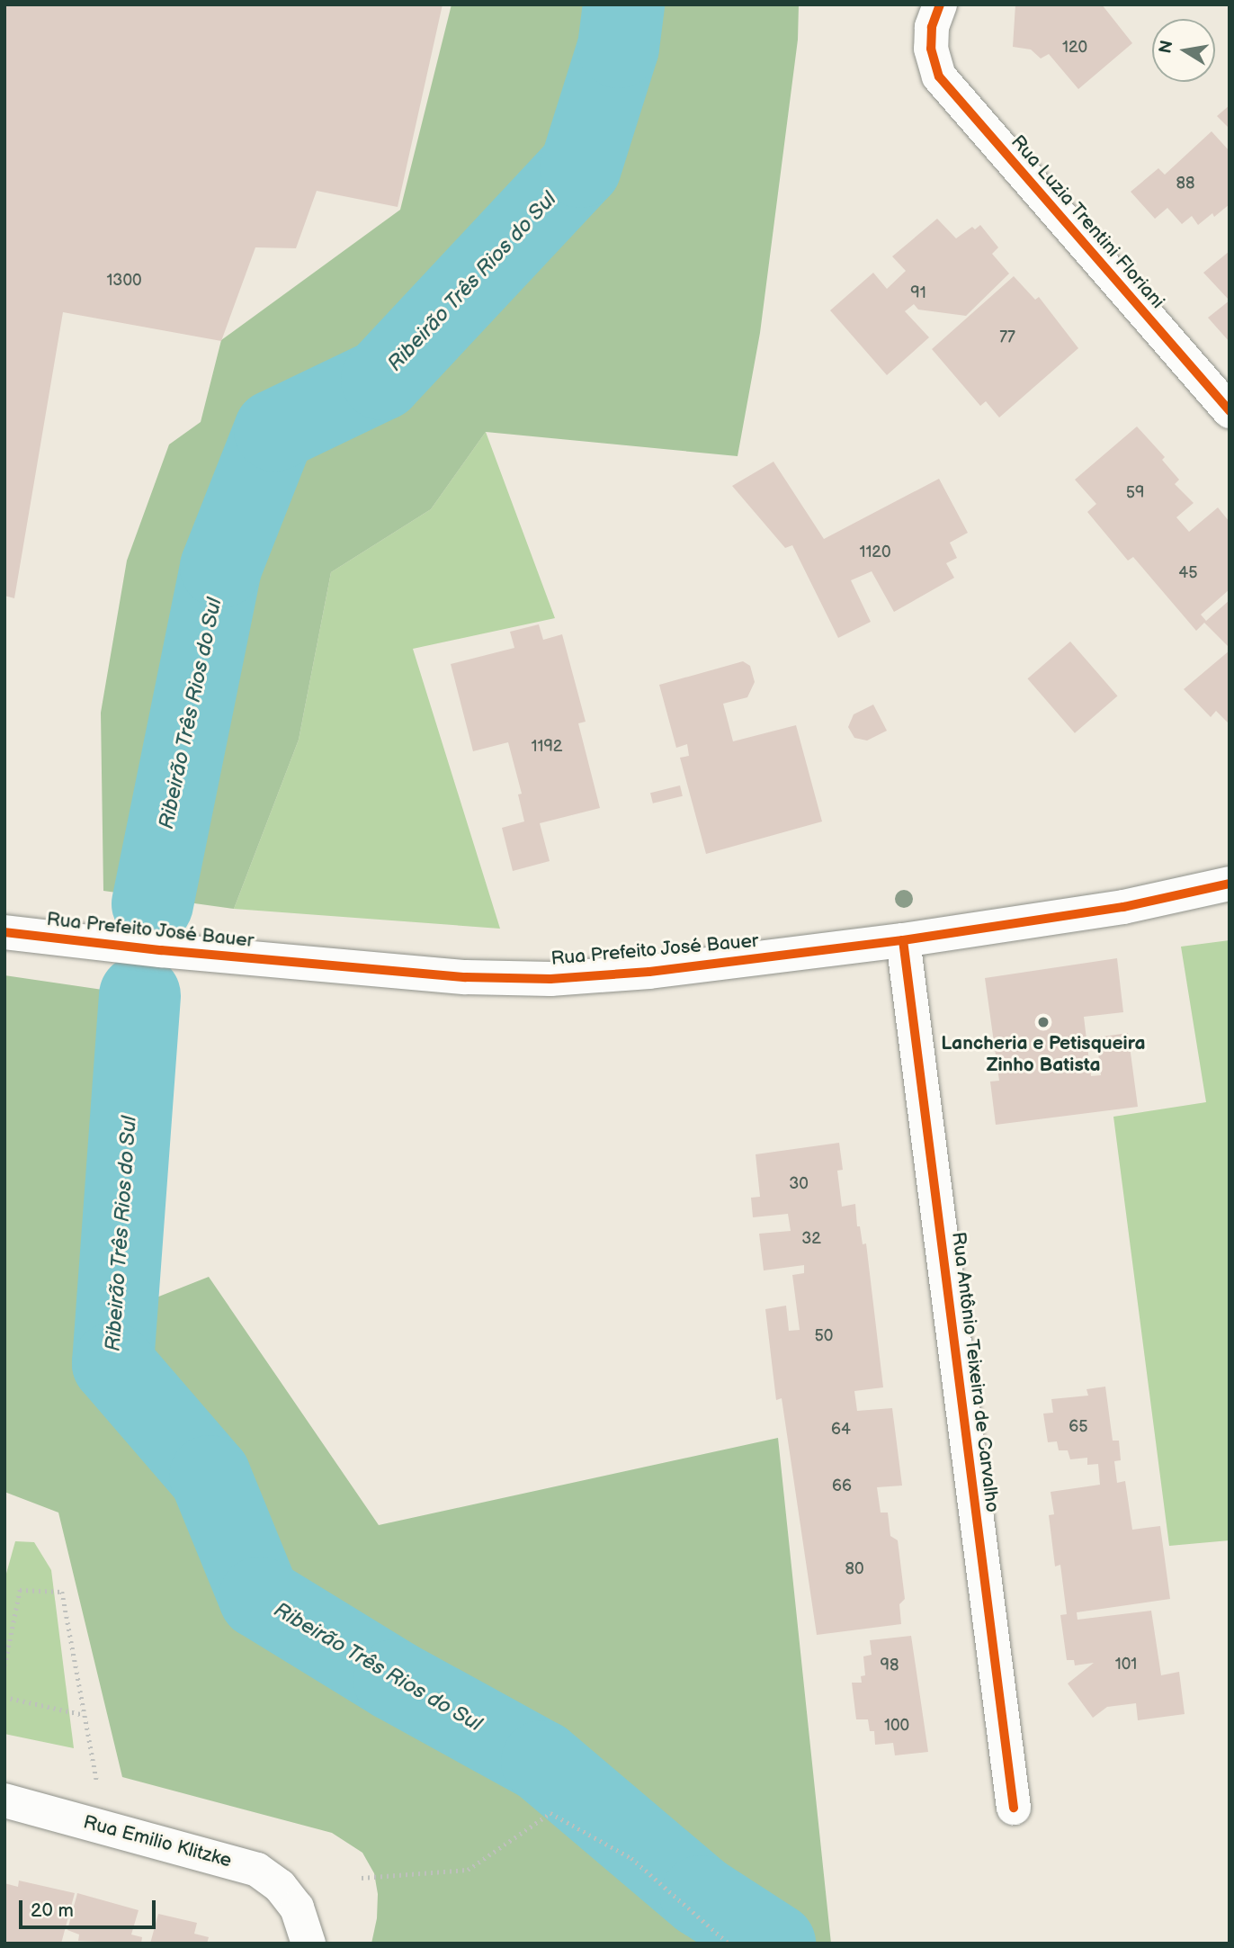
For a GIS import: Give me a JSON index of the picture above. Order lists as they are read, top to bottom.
{
  "streets": {
    "street": [
      "Rua Luzia Trentini Floriani",
      "Rua Prefeito José Bauer",
      "Rua Antônio Teixeira de Carvalho",
      "Rua Emilio Klitzke"
    ]
  },
  "crossings": [
    ["Rua Prefeito José Bauer", "Rua Antônio Teixeira de Carvalho"]
  ],
  "water": ["Ribeirão Três Rios do Sul"],
  "places": ["Lancheria e Petisqueira Zinho Batista"],
  "house_numbers": [
    "120",
    "88",
    "1300",
    "91",
    "77",
    "59",
    "1120",
    "45",
    "1192",
    "30",
    "32",
    "50",
    "65",
    "64",
    "66",
    "80",
    "101",
    "98",
    "100"
  ],
  "scale_bar": "20 m",
  "north": "left"
}
